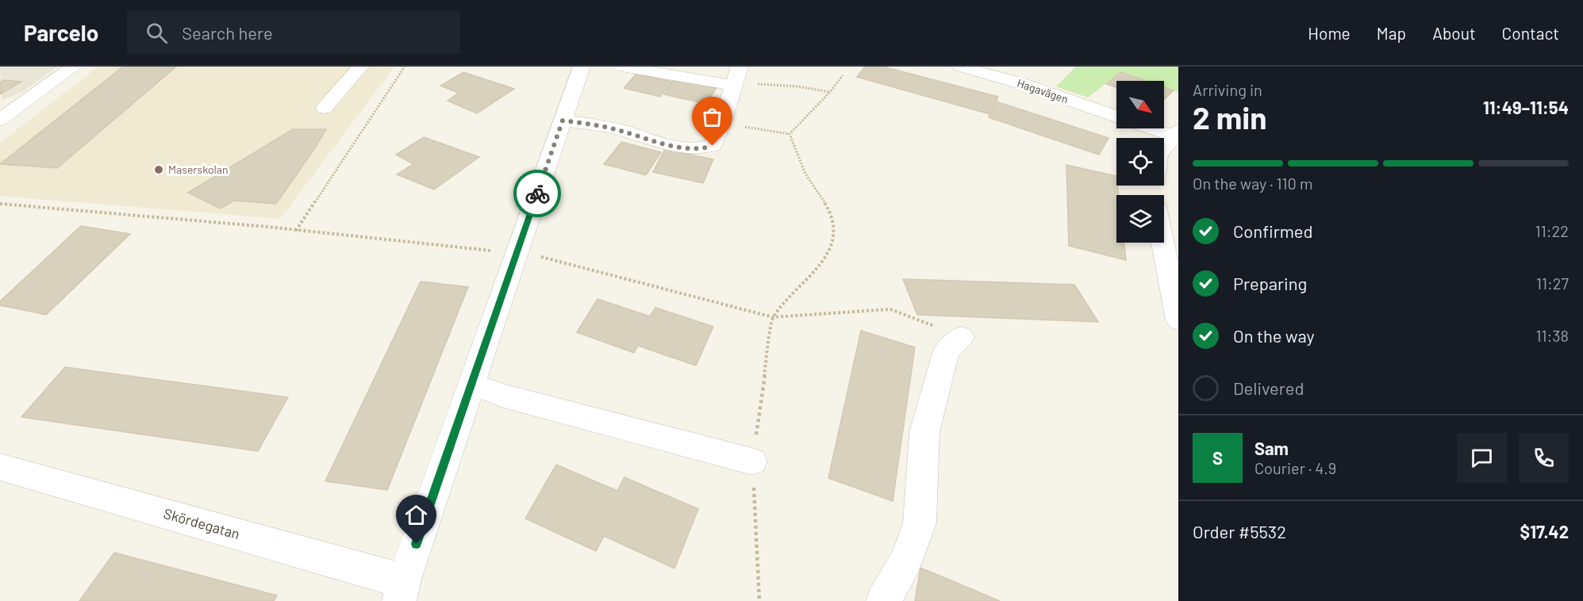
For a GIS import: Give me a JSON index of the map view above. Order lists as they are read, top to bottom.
{
  "streets": {
    "street": ["Hagavägen", "Skördegatan"]
  },
  "places": ["Maserskolan"],
  "north": "bottom right",
  "page": {
    "header": "Parcelo",
    "search": "Search here",
    "nav": [
      "Home",
      "Map",
      "About",
      "Contact"
    ],
    "heading": ["2 min", "Arriving in", "11:49–11:54"],
    "panel": [
      "Sam",
      "Courier · 4.9",
      "Order #5532",
      "$17.42"
    ],
    "bar": "On the way · 110 m",
    "list": [
      ["Confirmed", "11:22"],
      ["Preparing", "11:27"],
      ["On the way", "11:38"],
      "Delivered"
    ],
    "round": "S"
  }
}
